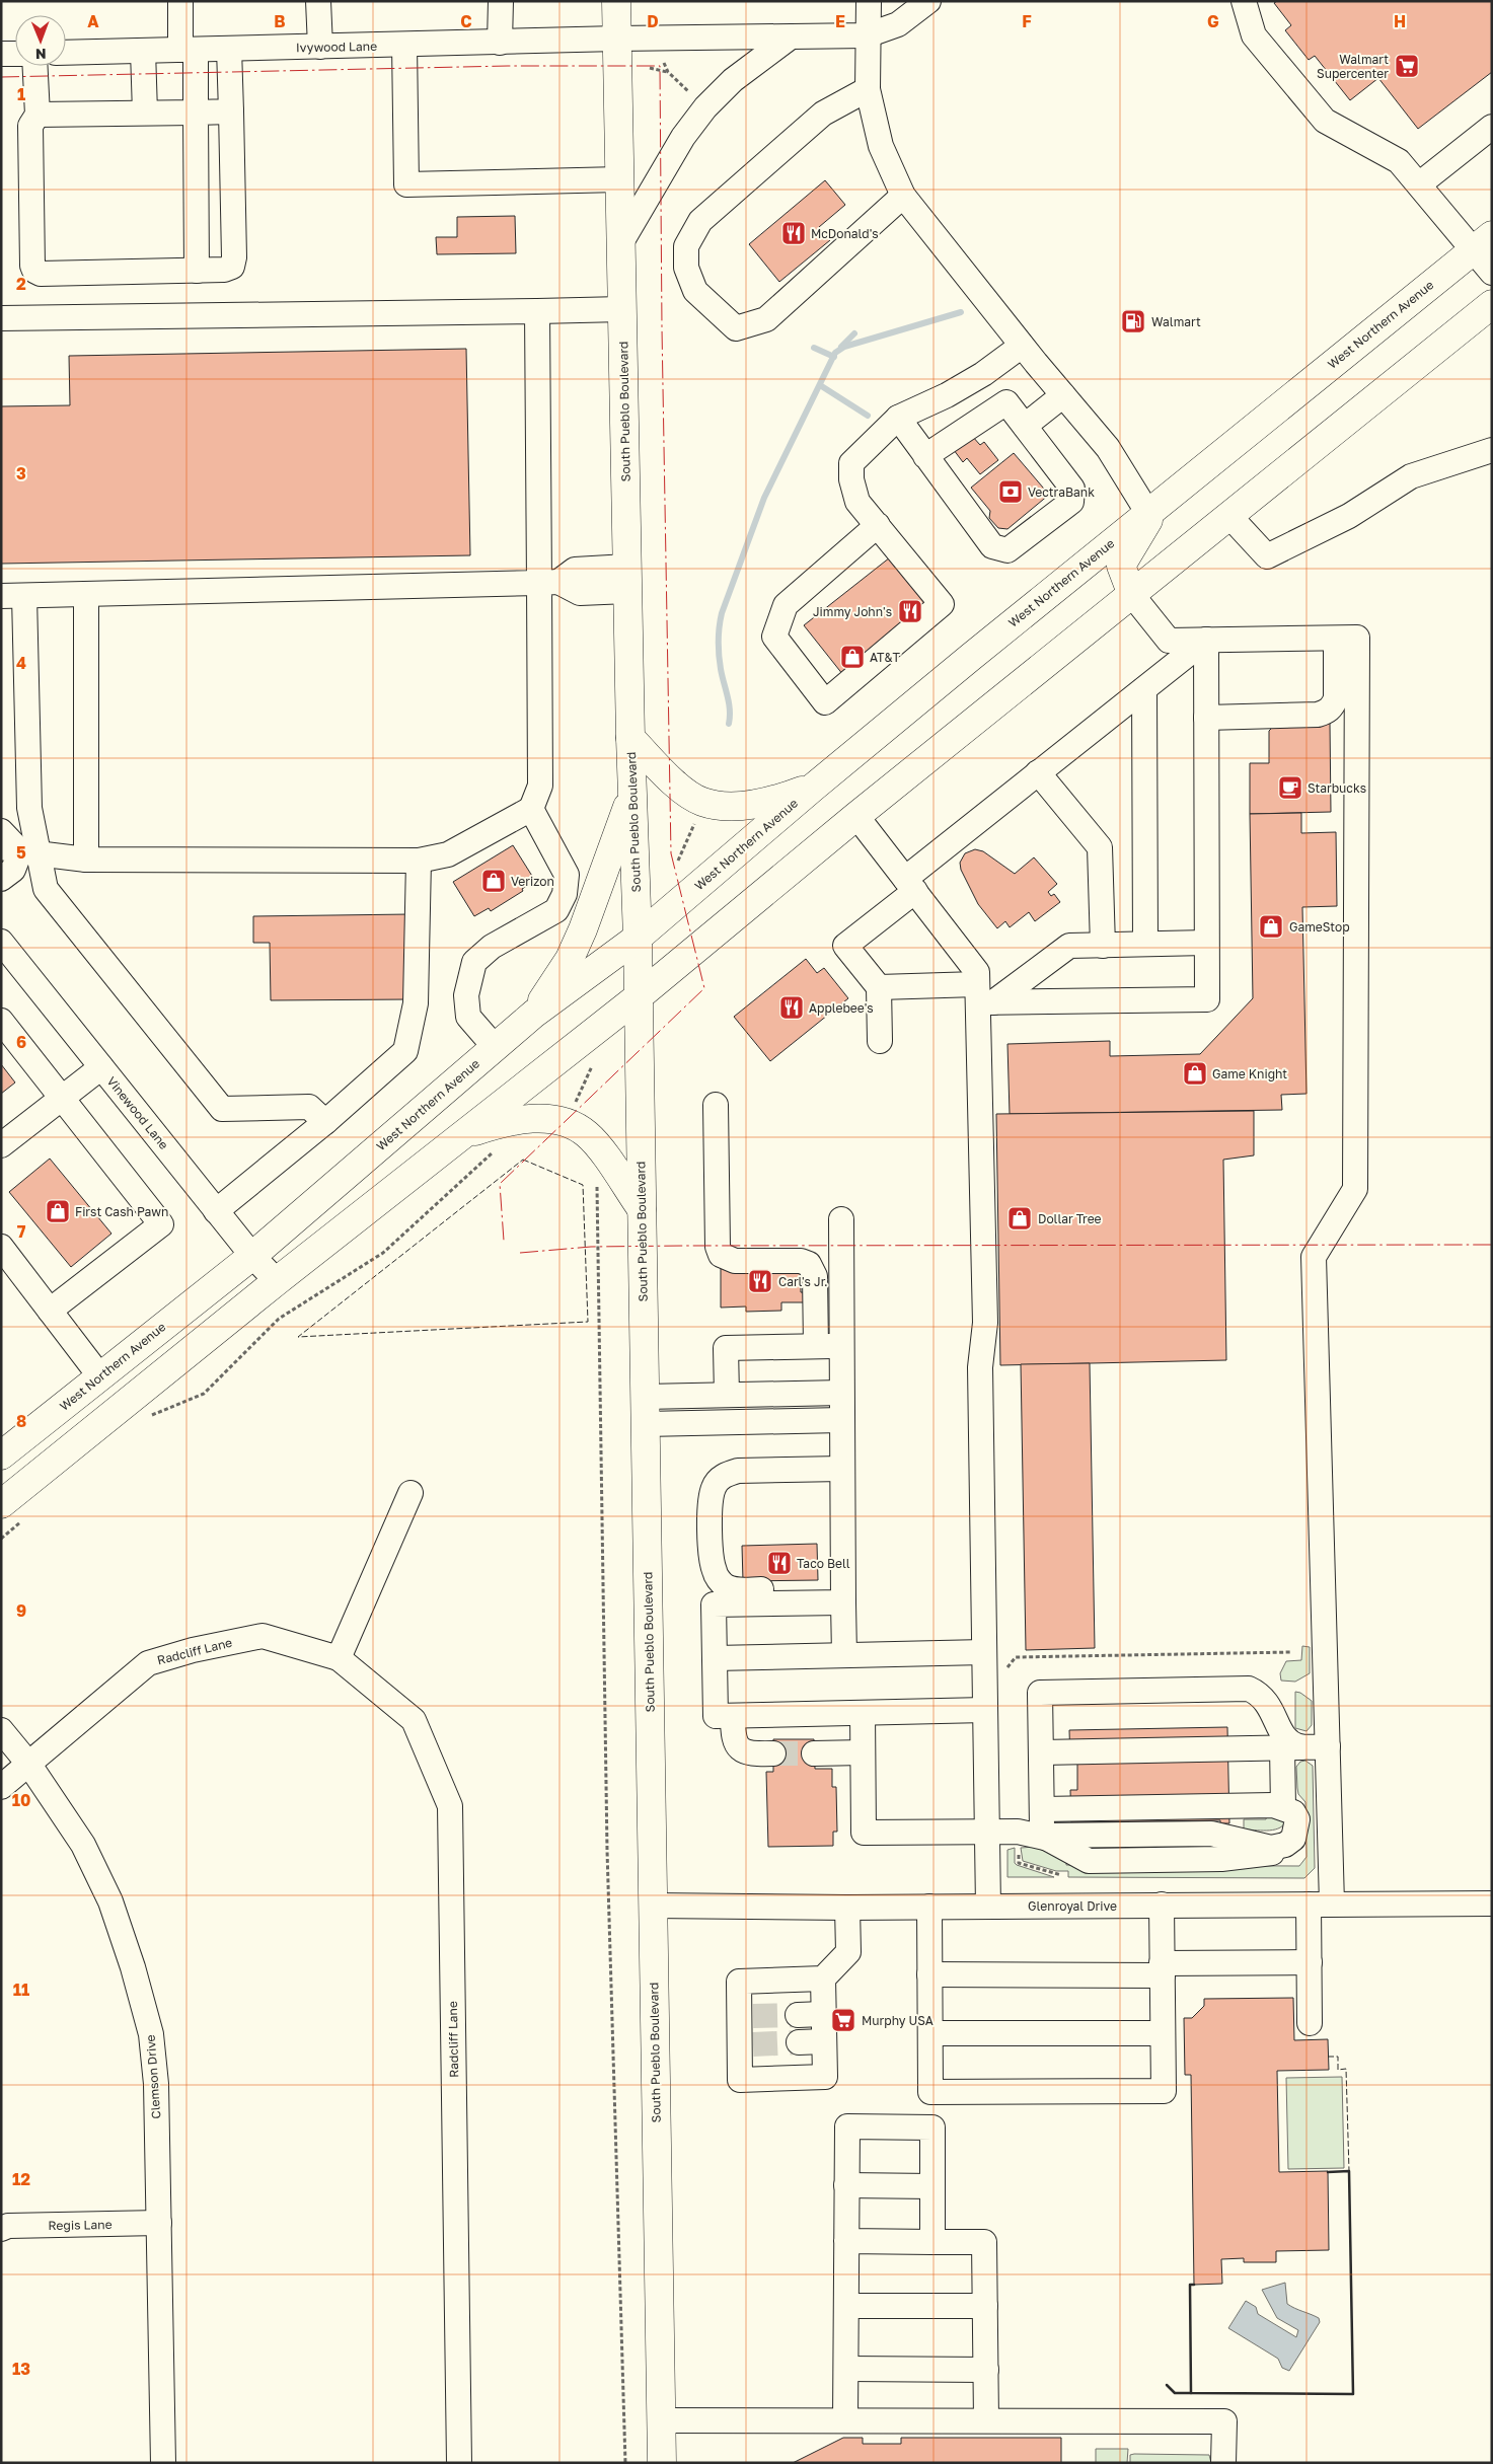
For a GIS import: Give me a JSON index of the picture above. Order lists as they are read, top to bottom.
{
  "streets": {
    "main road": ["West Northern Avenue", "South Pueblo Boulevard"],
    "street": [
      "Ivywood Lane",
      "Vinewood Lane",
      "Radcliff Lane",
      "Glenroyal Drive",
      "Clemson Drive",
      "Regis Lane"
    ]
  },
  "crossings": [
    ["Ivywood Lane", "South Pueblo Boulevard"],
    ["West Northern Avenue", "South Pueblo Boulevard"],
    ["West Northern Avenue", "Vinewood Lane"],
    ["South Pueblo Boulevard", "Glenroyal Drive"],
    ["Radcliff Lane", "Clemson Drive"],
    ["Clemson Drive", "Regis Lane"]
  ],
  "places": {
    "supermarket": ["Walmart Supercenter", "Murphy USA"],
    "restaurant": [
      "McDonald's",
      "Jimmy John's",
      "Applebee's",
      "Carl's Jr.",
      "Taco Bell"
    ],
    "fuel station": ["Walmart"],
    "bank": ["VectraBank"],
    "shop": [
      "AT&T",
      "Verizon",
      "GameStop",
      "Game Knight",
      "First Cash Pawn",
      "Dollar Tree"
    ],
    "cafe": ["Starbucks"]
  },
  "north": "bottom",
  "grid": {
    "columns": [
      "A",
      "B",
      "C",
      "D",
      "E",
      "F",
      "G",
      "H"
    ],
    "rows": [
      "1",
      "2",
      "3",
      "4",
      "5",
      "6",
      "7",
      "8",
      "9",
      "10",
      "11",
      "12",
      "13"
    ]
  }
}
